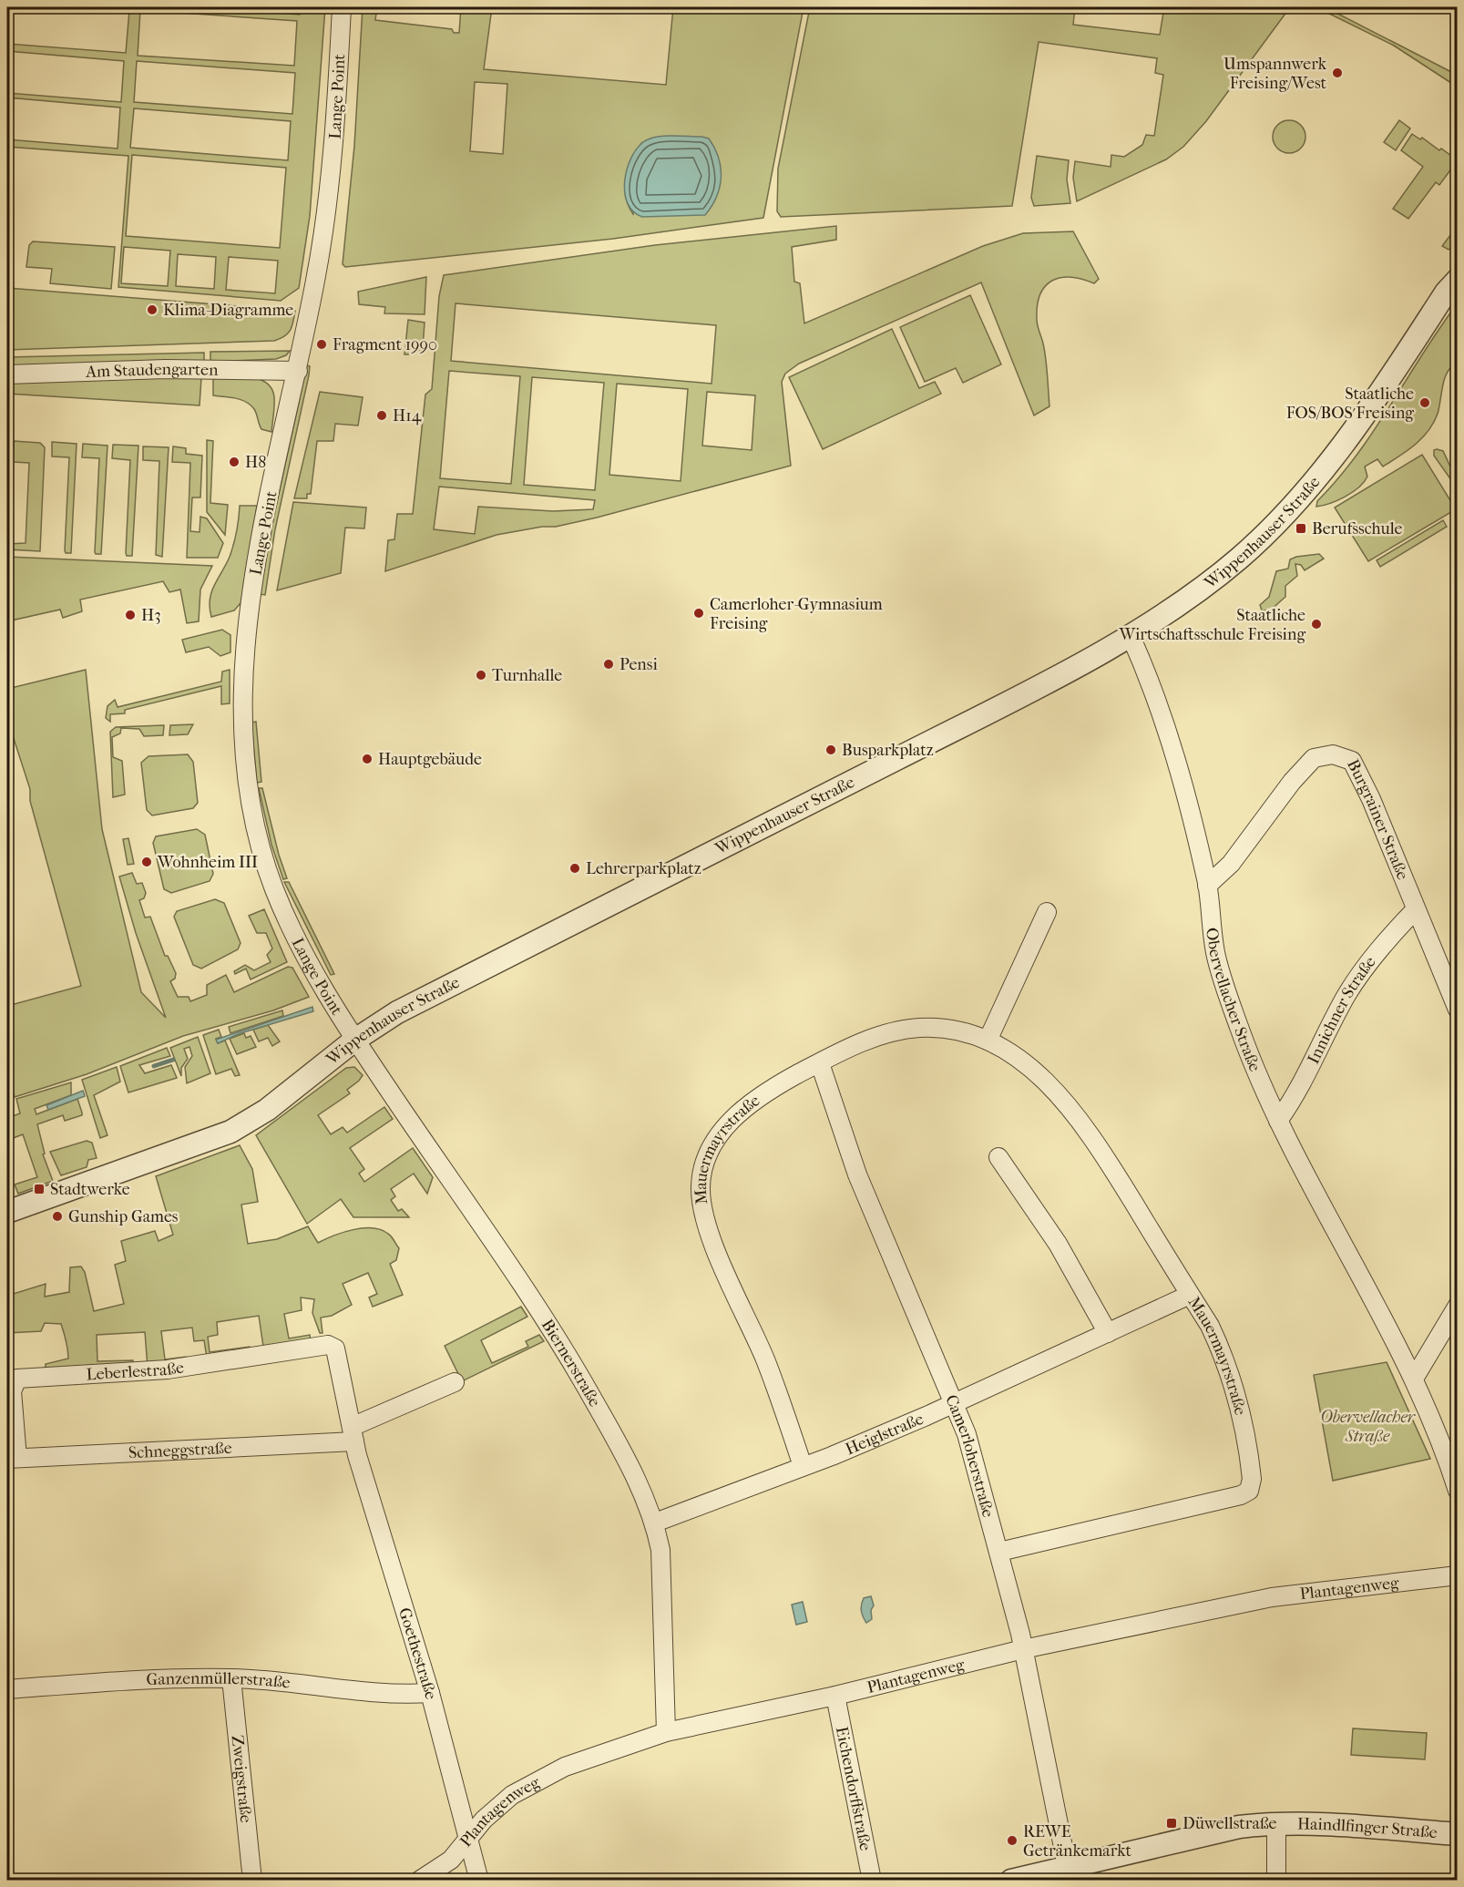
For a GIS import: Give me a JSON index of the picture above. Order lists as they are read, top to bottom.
{
  "streets": {
    "street": [
      "Lange Point",
      "Am Staudengarten",
      "Wippenhauser Straße",
      "Burgrainer Straße",
      "Obervellacher Straße",
      "Innichner Straße",
      "Mauermayrstraße",
      "Biernerstraße",
      "Leberlestraße",
      "Heiglstraße",
      "Schneggstraße",
      "Camerloherstraße",
      "Plantagenweg",
      "Goethestraße",
      "Ganzenmüllerstraße",
      "Zweigstraße",
      "Eichendorffstraße",
      "Haindlfinger Straße"
    ]
  },
  "crossings": [
    ["Lange Point", "Am Staudengarten"],
    ["Lange Point", "Wippenhauser Straße"],
    ["Lange Point", "Biernerstraße"],
    ["Wippenhauser Straße", "Obervellacher Straße"],
    ["Wippenhauser Straße", "Biernerstraße"],
    ["Burgrainer Straße", "Obervellacher Straße"],
    ["Burgrainer Straße", "Innichner Straße"],
    ["Obervellacher Straße", "Innichner Straße"],
    ["Mauermayrstraße", "Heiglstraße"],
    ["Mauermayrstraße", "Camerloherstraße"],
    ["Biernerstraße", "Heiglstraße"],
    ["Biernerstraße", "Plantagenweg"],
    ["Leberlestraße", "Schneggstraße"],
    ["Leberlestraße", "Goethestraße"],
    ["Heiglstraße", "Camerloherstraße"],
    ["Schneggstraße", "Goethestraße"],
    ["Camerloherstraße", "Plantagenweg"],
    ["Camerloherstraße", "Haindlfinger Straße"],
    ["Plantagenweg", "Goethestraße"],
    ["Plantagenweg", "Eichendorffstraße"],
    ["Goethestraße", "Ganzenmüllerstraße"],
    ["Ganzenmüllerstraße", "Zweigstraße"]
  ],
  "parks": ["Obervellacher Straße"],
  "places": {
    "other": [
      "Umspannwerk Freising/West",
      "Klima-Diagramme",
      "Fragment 1990",
      "Staatliche FOS/BOS Freising",
      "H14",
      "H8",
      "Camerloher-Gymnasium Freising",
      "H3",
      "Staatliche Wirtschaftsschule Freising",
      "Pensi",
      "Turnhalle",
      "Busparkplatz",
      "Hauptgebäude",
      "Wohnheim III",
      "Lehrerparkplatz",
      "Gunship Games",
      "REWE Getränkemarkt"
    ],
    "transit": ["Berufsschule", "Stadtwerke", "Düwellstraße"]
  }
}
